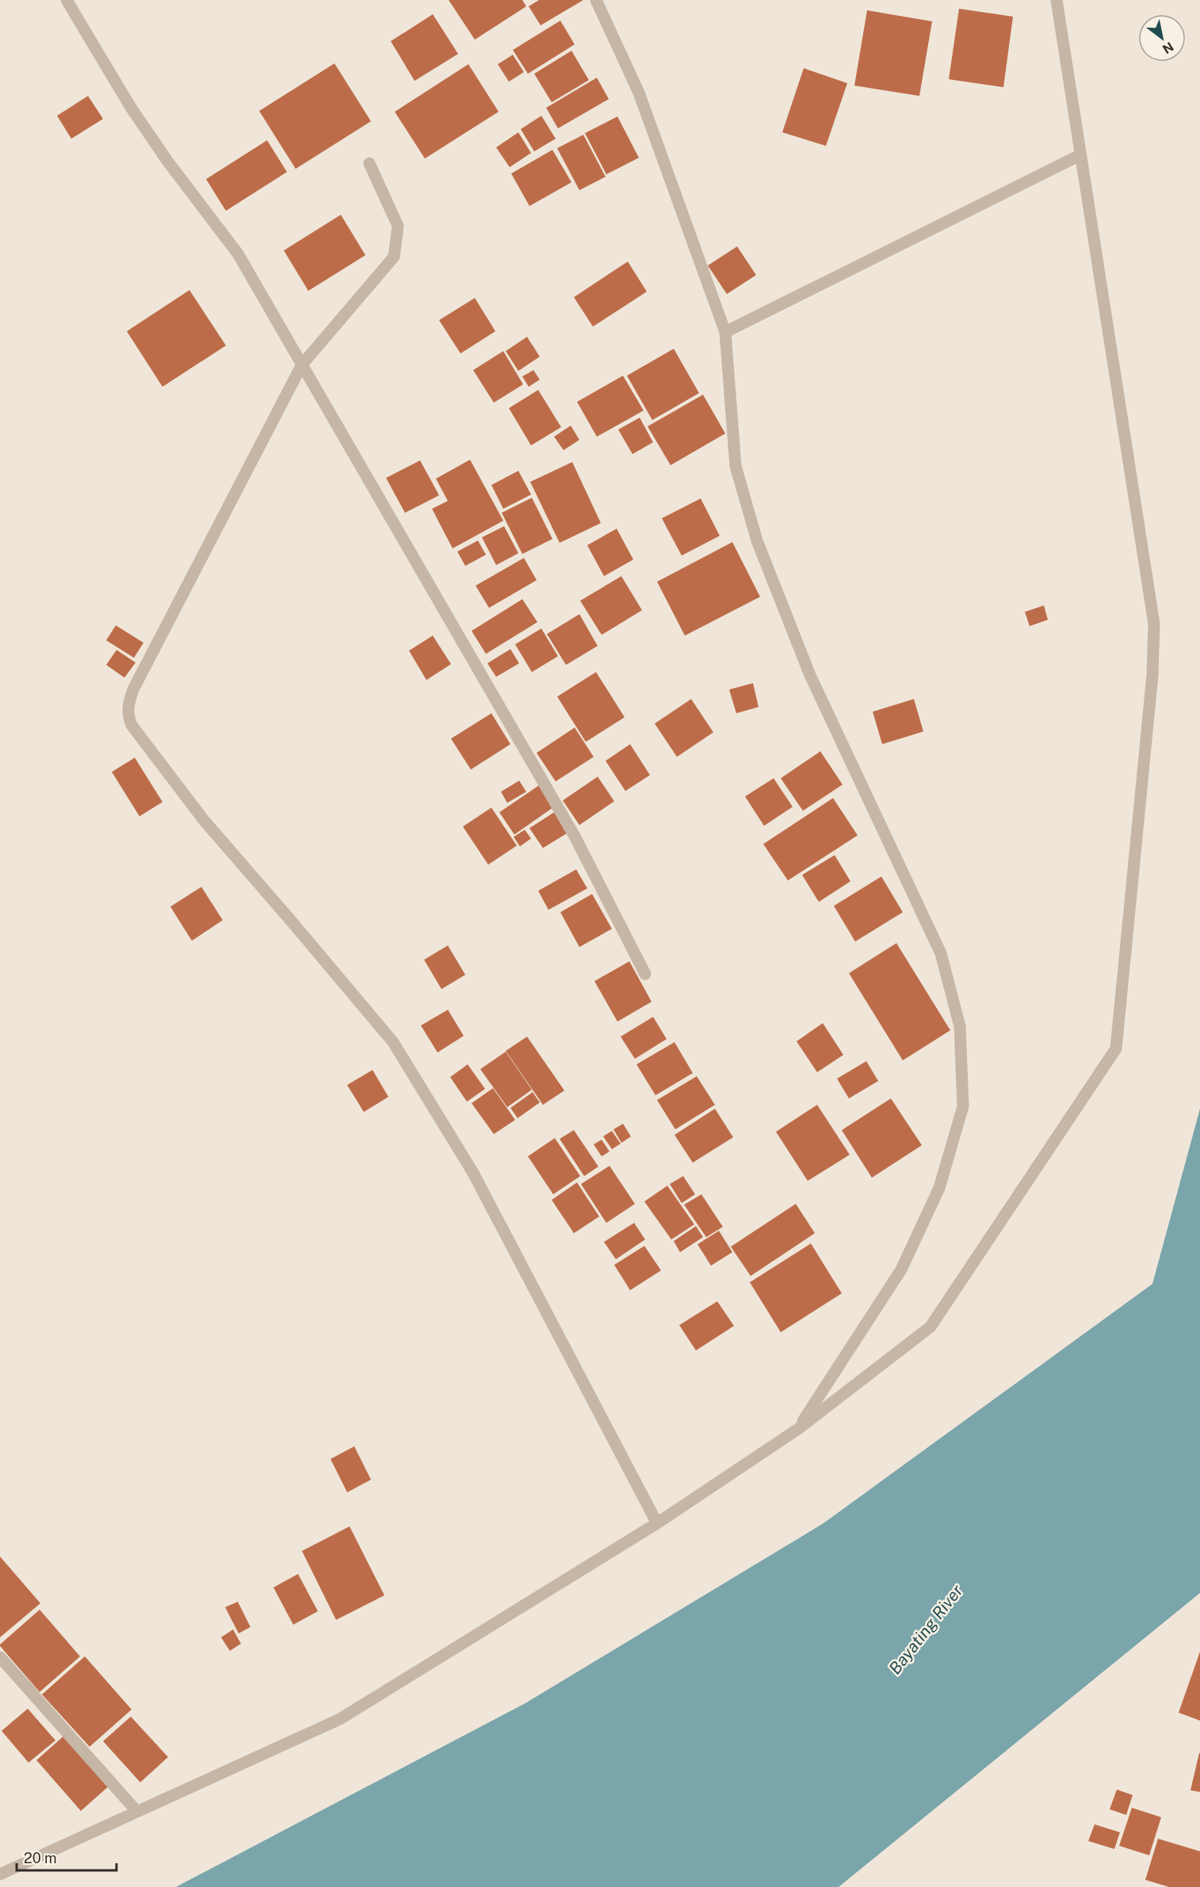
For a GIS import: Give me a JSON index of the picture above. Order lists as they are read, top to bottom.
{
  "water": ["Bayating River"],
  "scale_bar": "20 m",
  "north": "bottom right"
}
